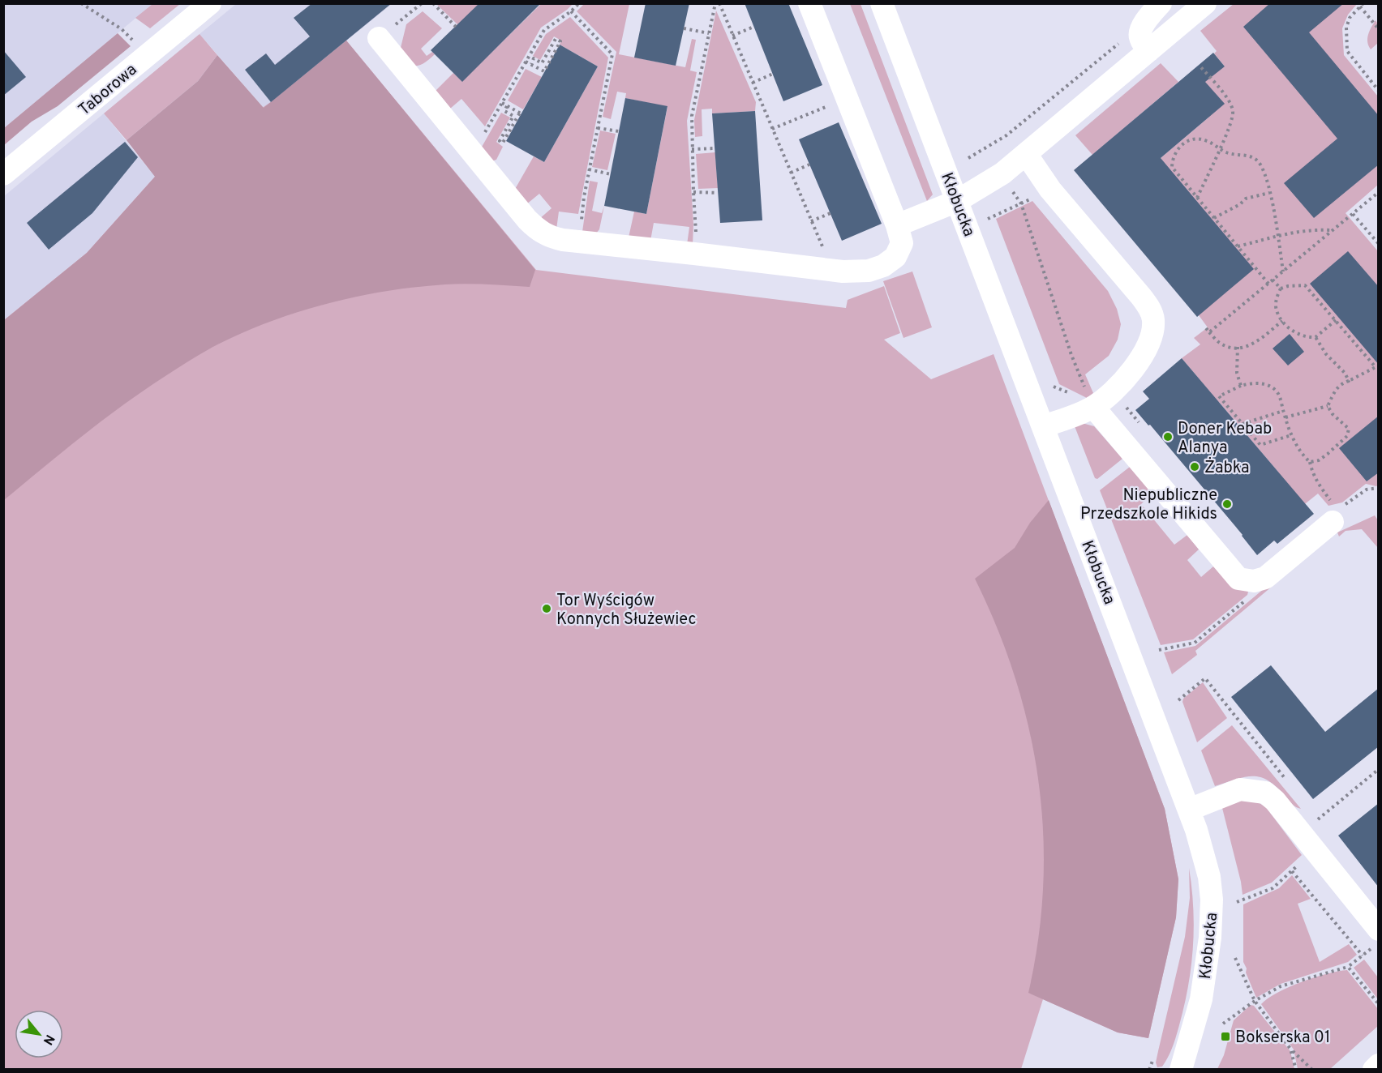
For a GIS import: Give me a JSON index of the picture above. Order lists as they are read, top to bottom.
{
  "streets": {
    "street": ["Taborowa", "Kłobucka"]
  },
  "places": {
    "other": [
      "Doner Kebab Alanya",
      "Żabka",
      "Niepubliczne Przedszkole Hikids",
      "Tor Wyścigów Konnych Służewiec"
    ],
    "transit": ["Bokserska 01"]
  },
  "north": "bottom right"
}
